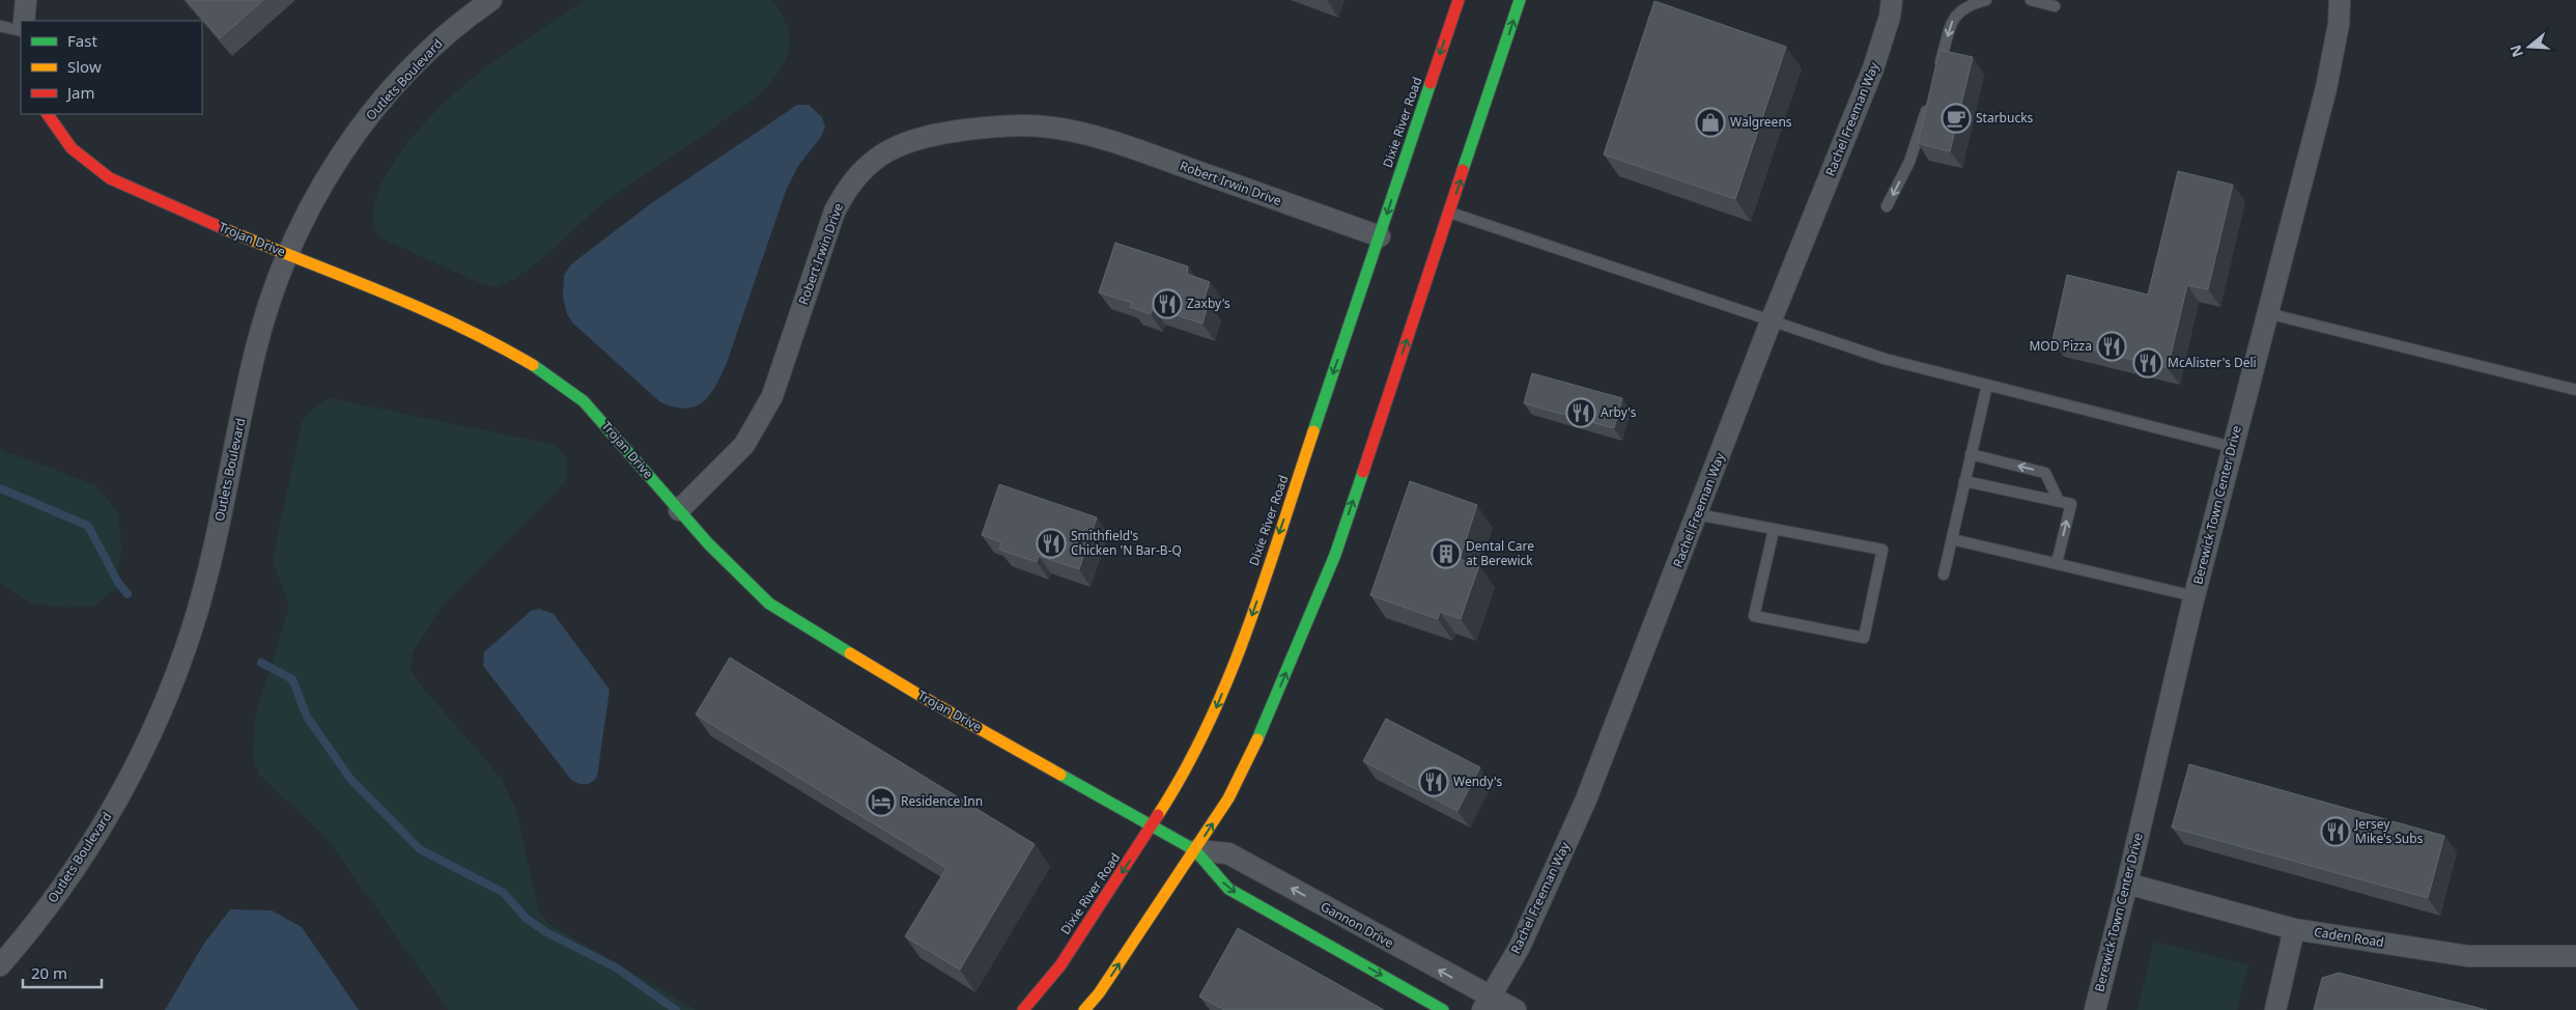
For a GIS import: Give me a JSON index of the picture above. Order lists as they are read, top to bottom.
{
  "streets": {
    "street": [
      "Outlets Boulevard",
      "Rachel Freeman Way",
      "Dixie River Road",
      "Robert Irwin Drive",
      "Trojan Drive",
      "Berewick Town Center Drive",
      "Gannon Drive",
      "Caden Road"
    ]
  },
  "crossings": [
    ["Outlets Boulevard", "Trojan Drive"],
    ["Rachel Freeman Way", "Gannon Drive"],
    ["Dixie River Road", "Robert Irwin Drive"],
    ["Dixie River Road", "Trojan Drive"],
    ["Robert Irwin Drive", "Trojan Drive"],
    ["Trojan Drive", "Gannon Drive"],
    ["Berewick Town Center Drive", "Caden Road"]
  ],
  "places": {
    "cafe": ["Starbucks"],
    "shop": ["Walgreens"],
    "restaurant": [
      "Zaxby's",
      "MOD Pizza",
      "McAlister's Deli",
      "Arby's",
      "Smithfield's Chicken 'N Bar-B-Q",
      "Wendy's",
      "Jersey Mike's Subs"
    ],
    "building": ["Dental Care at Berewick"],
    "hotel": ["Residence Inn"]
  },
  "legend": ["Fast", "Slow", "Jam"],
  "scale_bar": "20 m",
  "north": "left"
}
